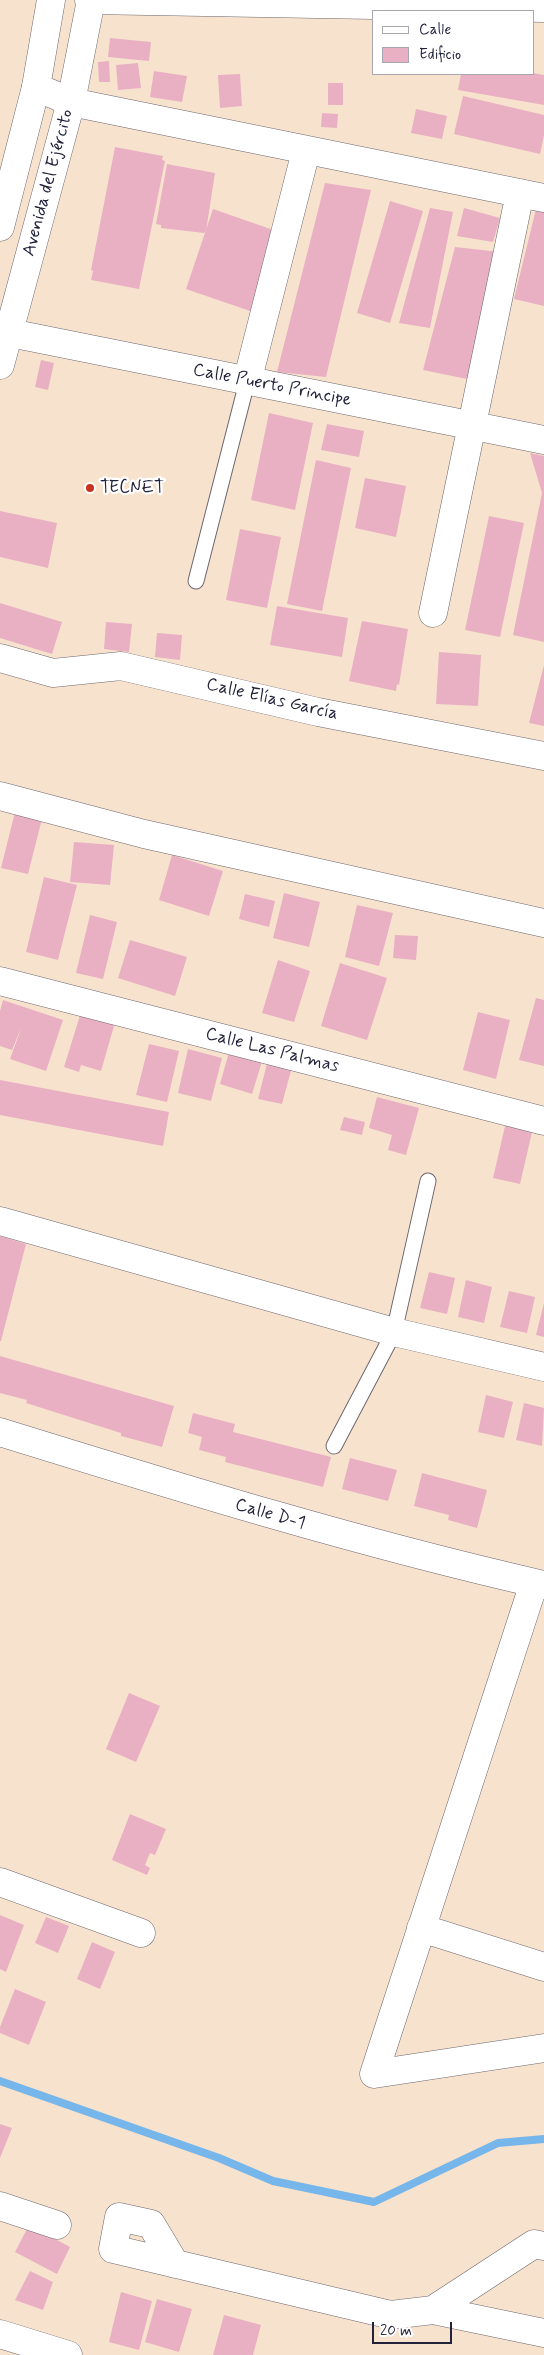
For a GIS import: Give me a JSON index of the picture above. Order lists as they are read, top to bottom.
{
  "streets": {
    "street": [
      "Avenida del Ejército",
      "Calle Puerto Principe",
      "Calle Elías García",
      "Calle Las Palmas",
      "Calle D-1"
    ]
  },
  "crossings": [
    ["Avenida del Ejército", "Calle Puerto Principe"]
  ],
  "places": ["TECNET"],
  "legend": ["Calle", "Edificio"],
  "scale_bar": "20 m"
}
